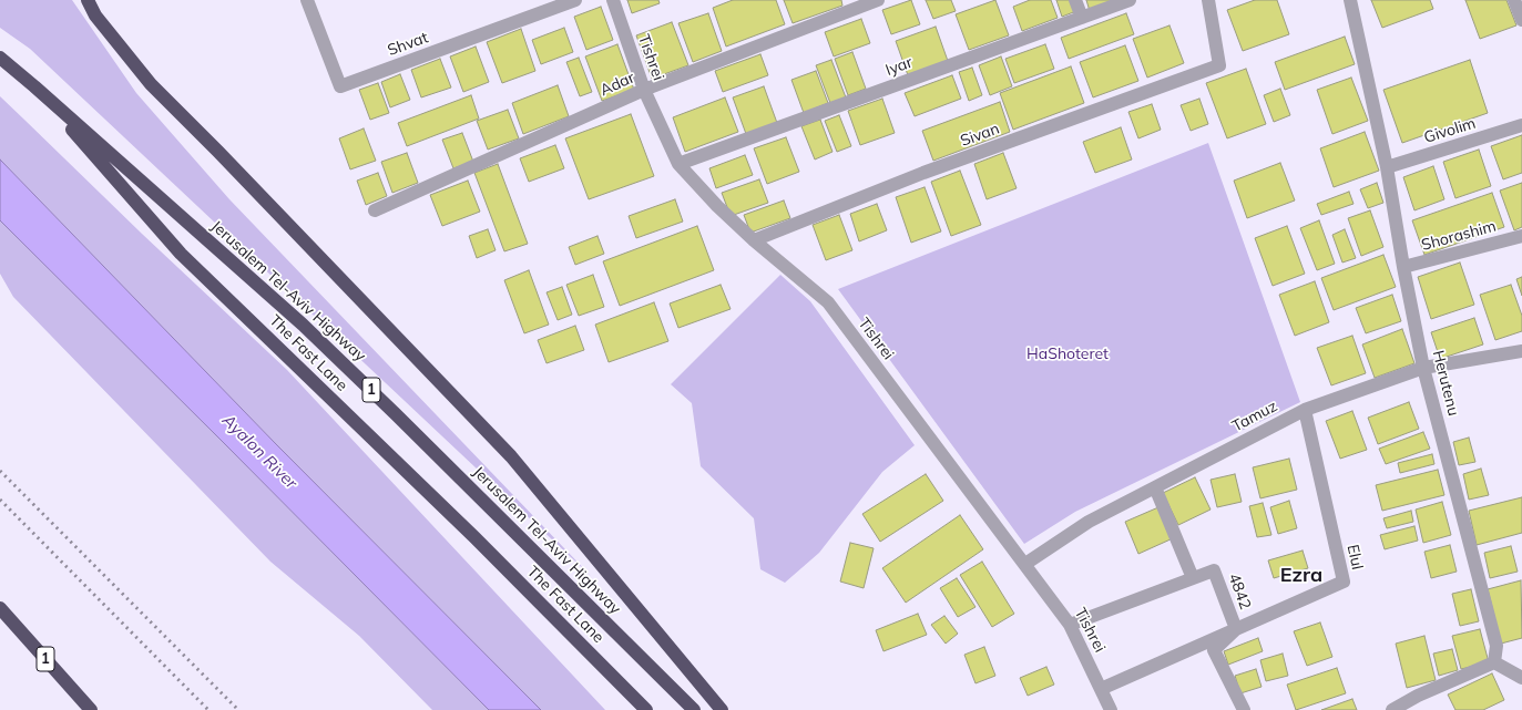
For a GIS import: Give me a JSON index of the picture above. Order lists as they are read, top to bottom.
{
  "streets": {
    "highway": ["Jerusalem Tel-Aviv Highway", "The Fast Lane", "1"],
    "street": [
      "Shvat",
      "Tishrei",
      "Iyar",
      "Adar",
      "Givolim",
      "Sivan",
      "Shorashim",
      "Herutenu",
      "Tamuz",
      "Elul",
      "4842"
    ]
  },
  "crossings": [
    ["Tishrei", "Iyar"],
    ["Tishrei", "Adar"],
    ["Tishrei", "Sivan"],
    ["Tishrei", "Tamuz"],
    ["Tishrei", "4842"],
    ["Givolim", "Herutenu"],
    ["Shorashim", "Herutenu"],
    ["Jerusalem Tel-Aviv Highway", "The Fast Lane"],
    ["Herutenu", "Tamuz"],
    ["Tamuz", "Elul"],
    ["Elul", "4842"]
  ],
  "districts": ["Ezra"],
  "water": ["Ayalon River"],
  "parks": ["HaShoteret"]
}
